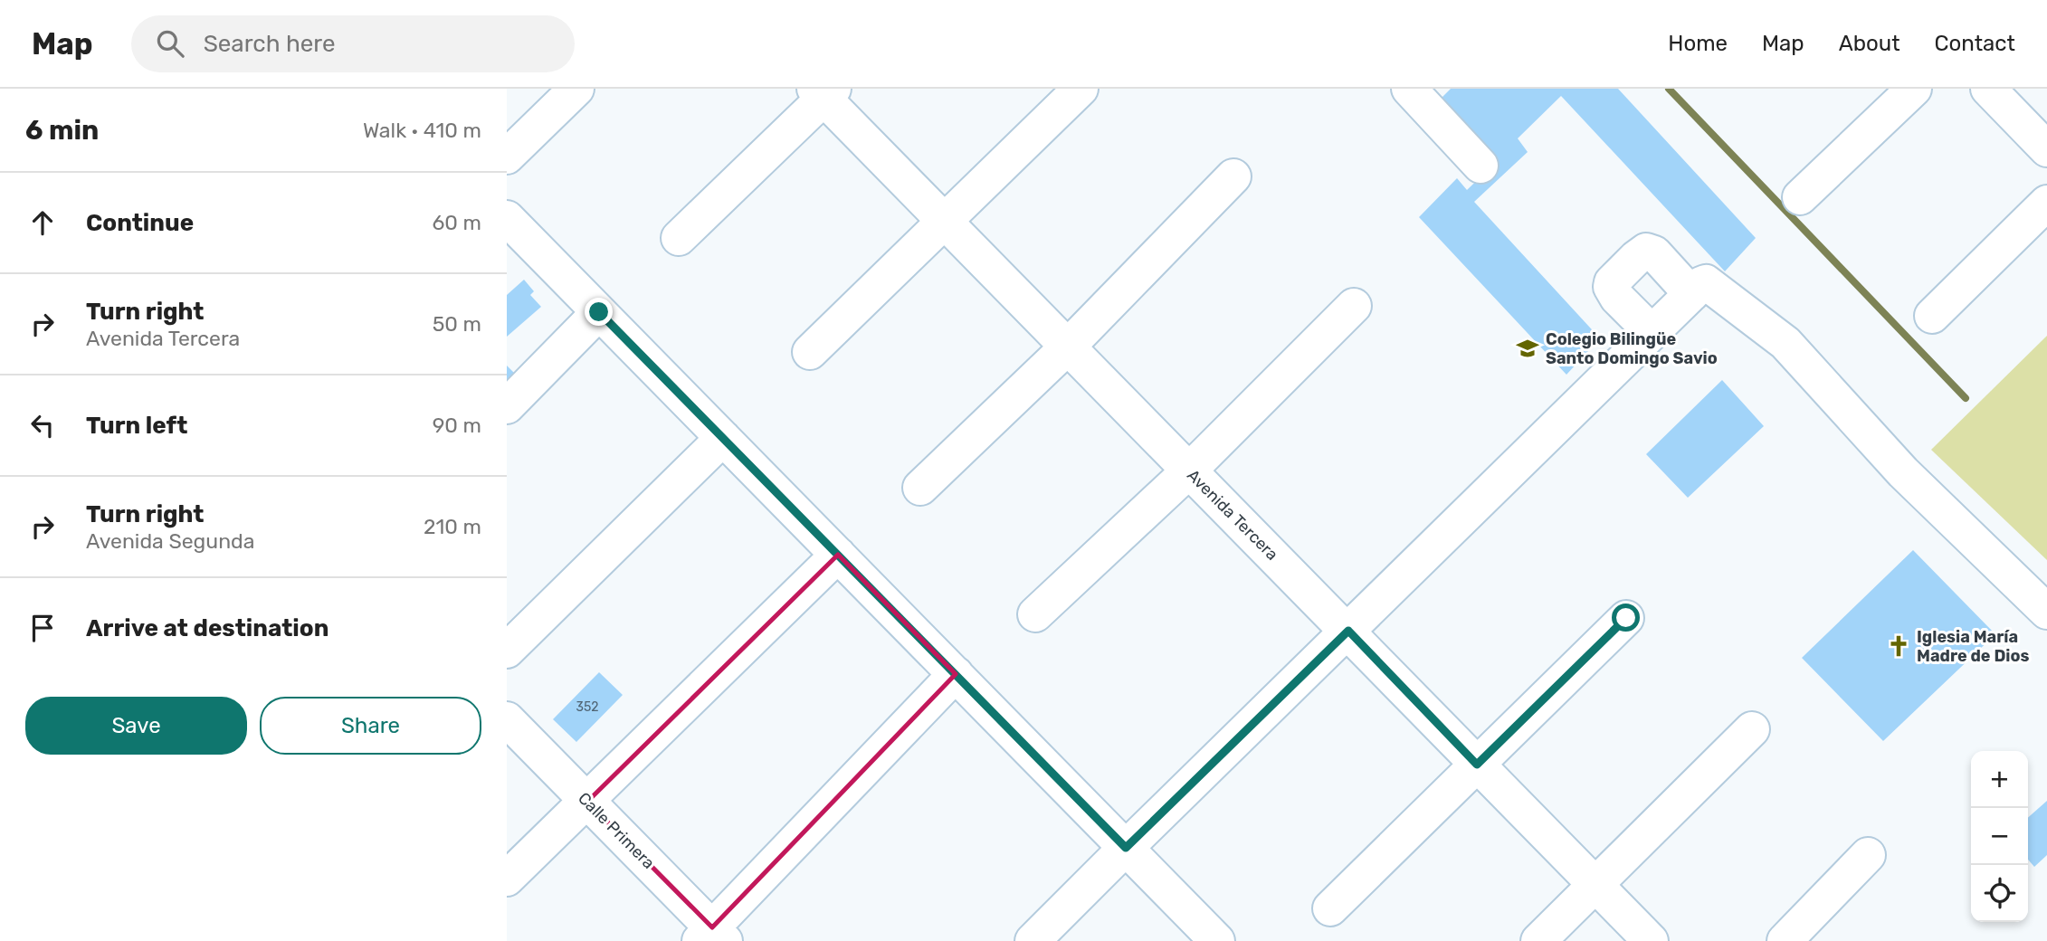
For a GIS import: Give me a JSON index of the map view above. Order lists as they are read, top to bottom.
{
  "streets": {
    "street": ["Avenida Tercera", "Calle Primera"]
  },
  "places": {
    "school or university": ["Colegio Bilingüe Santo Domingo Savio"],
    "church": ["Iglesia María Madre de Dios"]
  },
  "house_numbers": ["352"],
  "page": {
    "header": "Map",
    "search": "Search here",
    "nav": [
      "Home",
      "Map",
      "About",
      "Contact"
    ],
    "heading": ["6 min", "Walk · 410 m"],
    "list": [
      ["Continue", "60 m"],
      ["Turn right", "Avenida Tercera", "50 m"],
      ["Turn left", "90 m"],
      ["Turn right", "Avenida Segunda", "210 m"],
      "Arrive at destination"
    ],
    "buttons": ["Save", "Share"],
    "map_buttons": ["+", "−"]
  }
}
